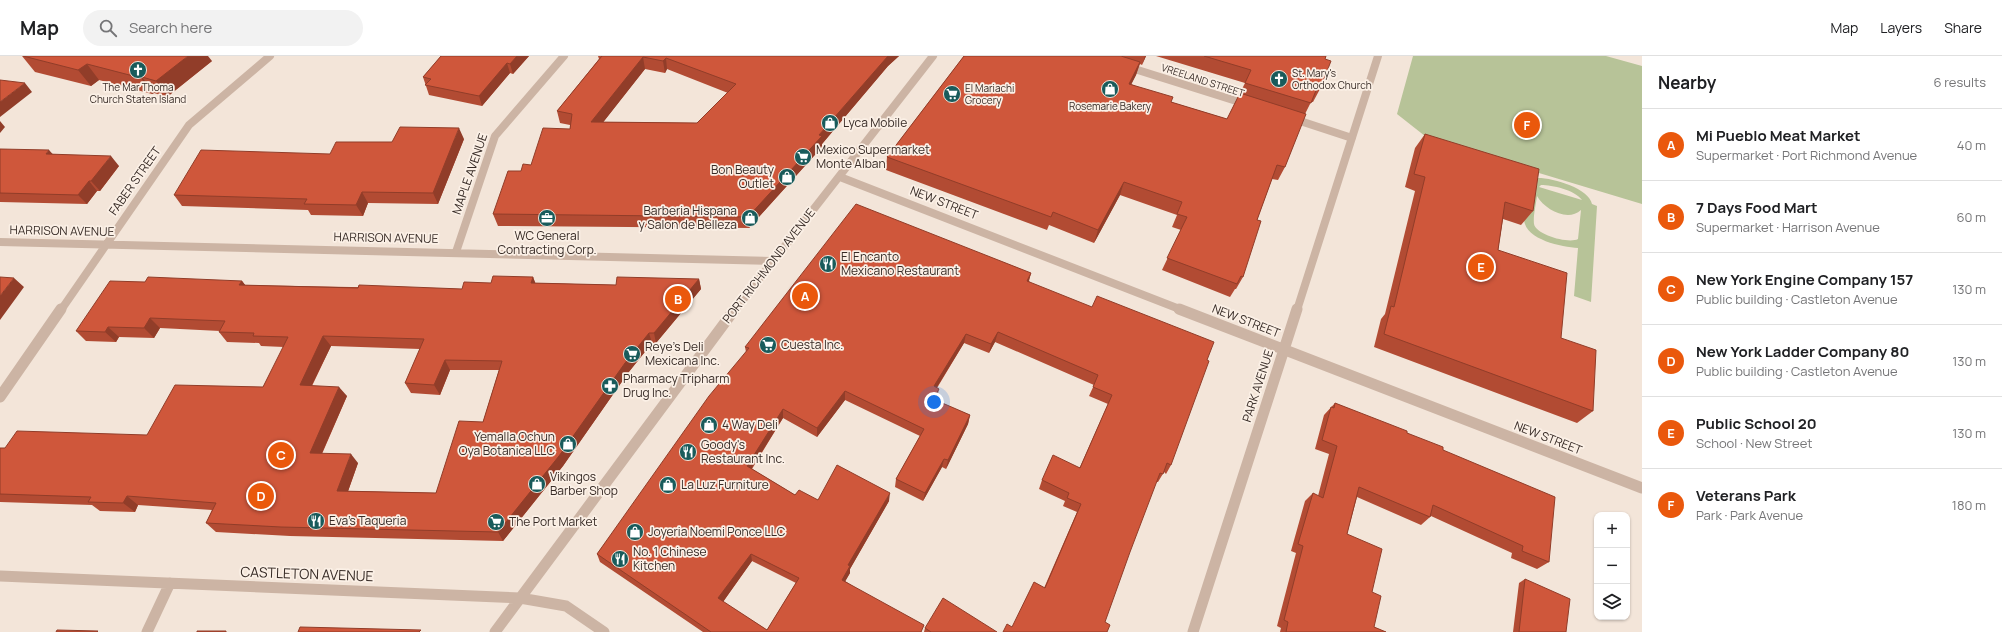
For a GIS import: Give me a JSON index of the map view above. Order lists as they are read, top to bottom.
{
  "streets": {
    "street": [
      "VREELAND STREET",
      "MAPLE AVENUE",
      "FABER STREET",
      "NEW STREET",
      "HARRISON AVENUE",
      "PORT RICHMOND AVENUE",
      "PARK AVENUE",
      "CASTLETON AVENUE"
    ]
  },
  "crossings": [
    ["MAPLE AVENUE", "HARRISON AVENUE"],
    ["FABER STREET", "HARRISON AVENUE"],
    ["NEW STREET", "PORT RICHMOND AVENUE"],
    ["NEW STREET", "PARK AVENUE"],
    ["HARRISON AVENUE", "PORT RICHMOND AVENUE"],
    ["PORT RICHMOND AVENUE", "CASTLETON AVENUE"]
  ],
  "places": {
    "church": ["The Mar Thoma Church Staten Island", "St. Mary's Orthodox Church"],
    "shop": [
      "Rosemarie Bakery",
      "Lyca Mobile",
      "Bon Beauty Outlet",
      "Barberia Hispana y Salon de Belleza",
      "4 Way Deli",
      "Yemalla Ochun Oya Botanica LLC",
      "Vikingos Barber Shop",
      "La Luz Furniture",
      "Joyeria Noemi Ponce LLC"
    ],
    "supermarket": [
      "El Mariachi Grocery",
      "Mexico Supermarket Monte Alban",
      "Cuesta Inc.",
      "Reye's Deli Mexicana Inc.",
      "The Port Market"
    ],
    "office": ["WC General Contracting Corp."],
    "restaurant": [
      "El Encanto Mexicano Restaurant",
      "Goody's Restaurant Inc.",
      "Eva's Taqueria",
      "No. 1 Chinese Kitchen"
    ],
    "pharmacy": ["Pharmacy Tripharm Drug Inc."]
  },
  "page": {
    "header": "Map",
    "search": "Search here",
    "nav": ["Map", "Layers", "Share"],
    "heading": ["Nearby", "6 results"],
    "list": [
      {
        "mark": "A",
        "name": "Mi Pueblo Meat Market",
        "note": "Supermarket · Port Richmond Avenue",
        "value": "40 m"
      },
      {
        "mark": "B",
        "name": "7 Days Food Mart",
        "note": "Supermarket · Harrison Avenue",
        "value": "60 m"
      },
      {
        "mark": "C",
        "name": "New York Engine Company 157",
        "note": "Public building · Castleton Avenue",
        "value": "130 m"
      },
      {
        "mark": "D",
        "name": "New York Ladder Company 80",
        "note": "Public building · Castleton Avenue",
        "value": "130 m"
      },
      {
        "mark": "E",
        "name": "Public School 20",
        "note": "School · New Street",
        "value": "130 m"
      },
      {
        "mark": "F",
        "name": "Veterans Park",
        "note": "Park · Park Avenue",
        "value": "180 m"
      }
    ],
    "pins": [
      "F",
      "E",
      "A",
      "B",
      "C",
      "D"
    ],
    "map_buttons": ["+", "−"]
  }
}
